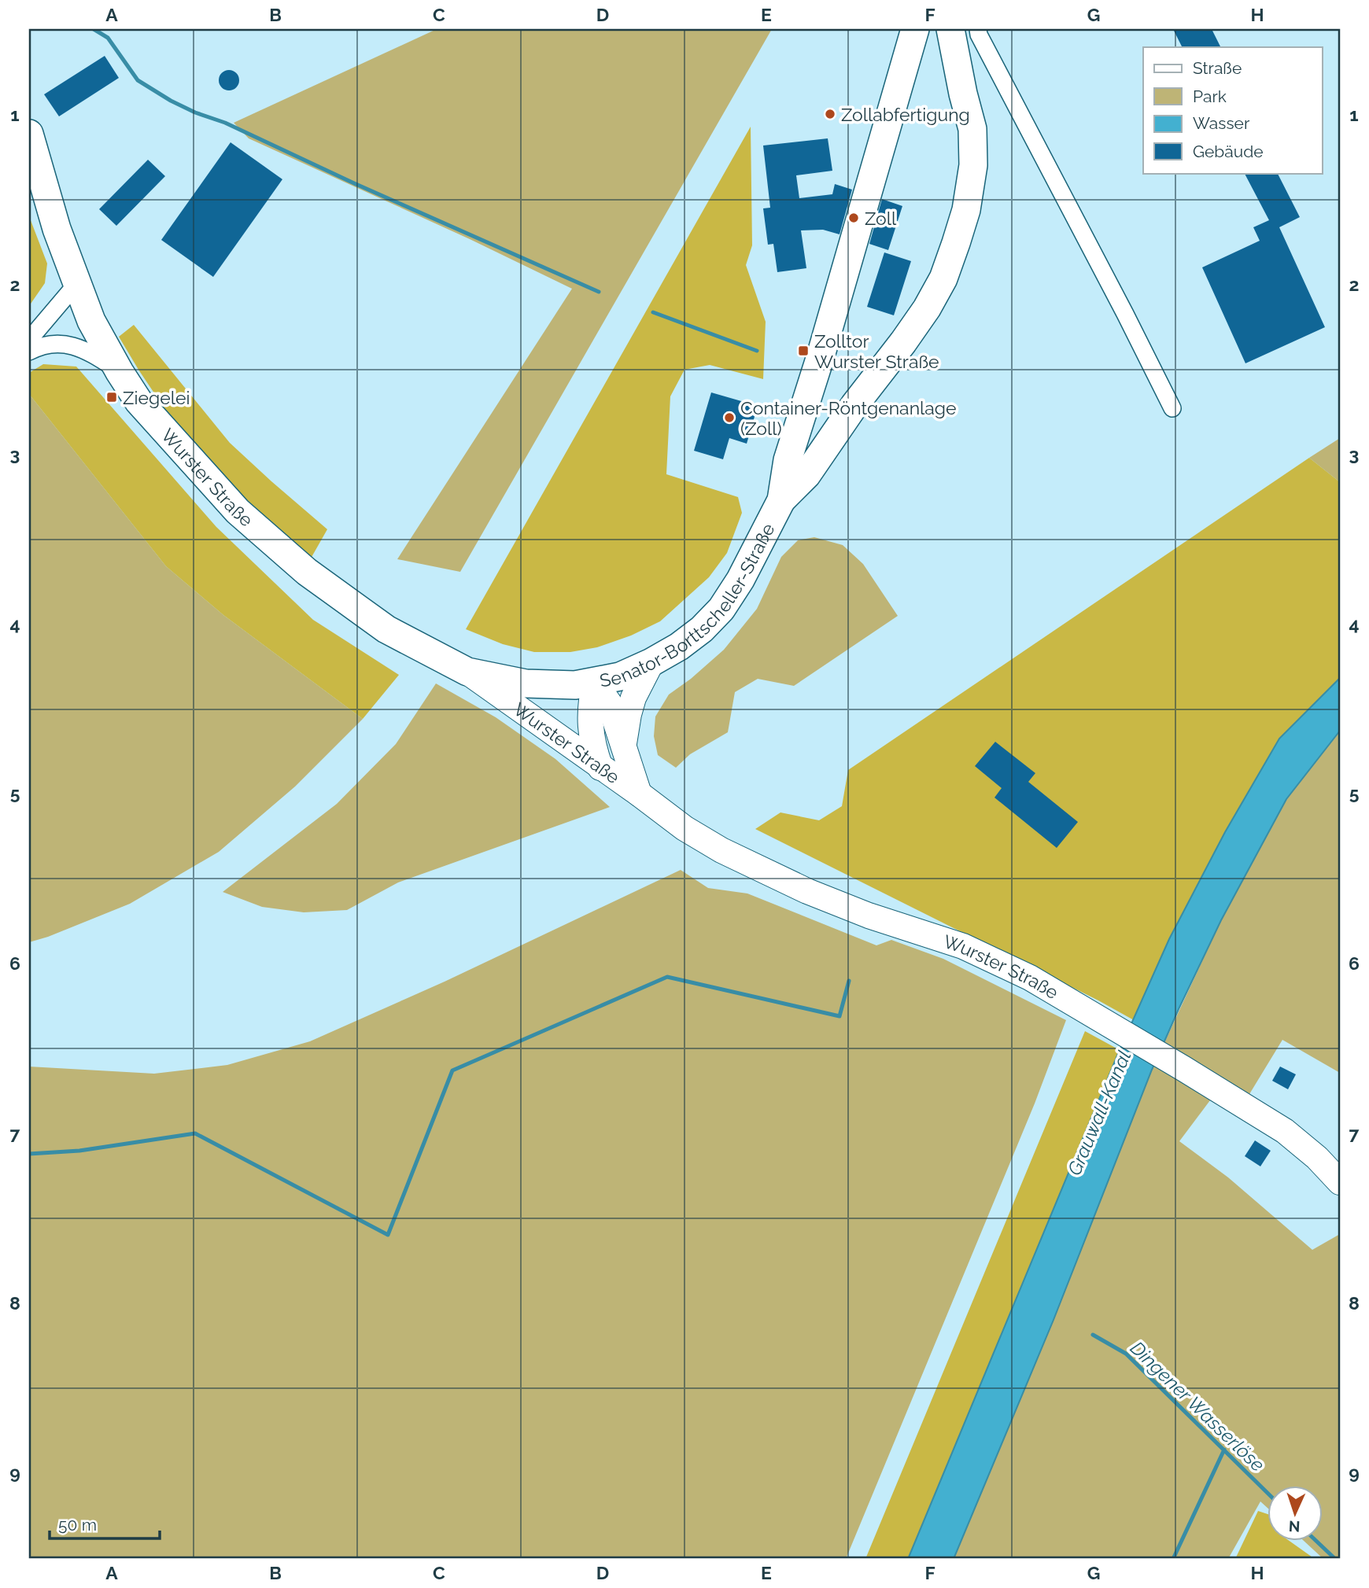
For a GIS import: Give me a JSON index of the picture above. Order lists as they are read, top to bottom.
{
  "streets": {
    "main road": ["Wurster Straße", "Senator-Borttscheller-Straße"]
  },
  "crossings": [
    ["Wurster Straße", "Senator-Borttscheller-Straße"]
  ],
  "water": ["Grauwall-Kanal", "Dingener Wasserlöse"],
  "places": {
    "other": ["Zollabfertigung", "Zoll", "Container-Röntgenanlage (Zoll)"],
    "transit": ["Zolltor Wurster Straße", "Ziegelei"]
  },
  "legend": [
    "Straße",
    "Park",
    "Wasser",
    "Gebäude"
  ],
  "scale_bar": "50 m",
  "north": "bottom",
  "grid": {
    "columns": [
      "A",
      "B",
      "C",
      "D",
      "E",
      "F",
      "G",
      "H"
    ],
    "rows": [
      "1",
      "2",
      "3",
      "4",
      "5",
      "6",
      "7",
      "8",
      "9"
    ]
  }
}
